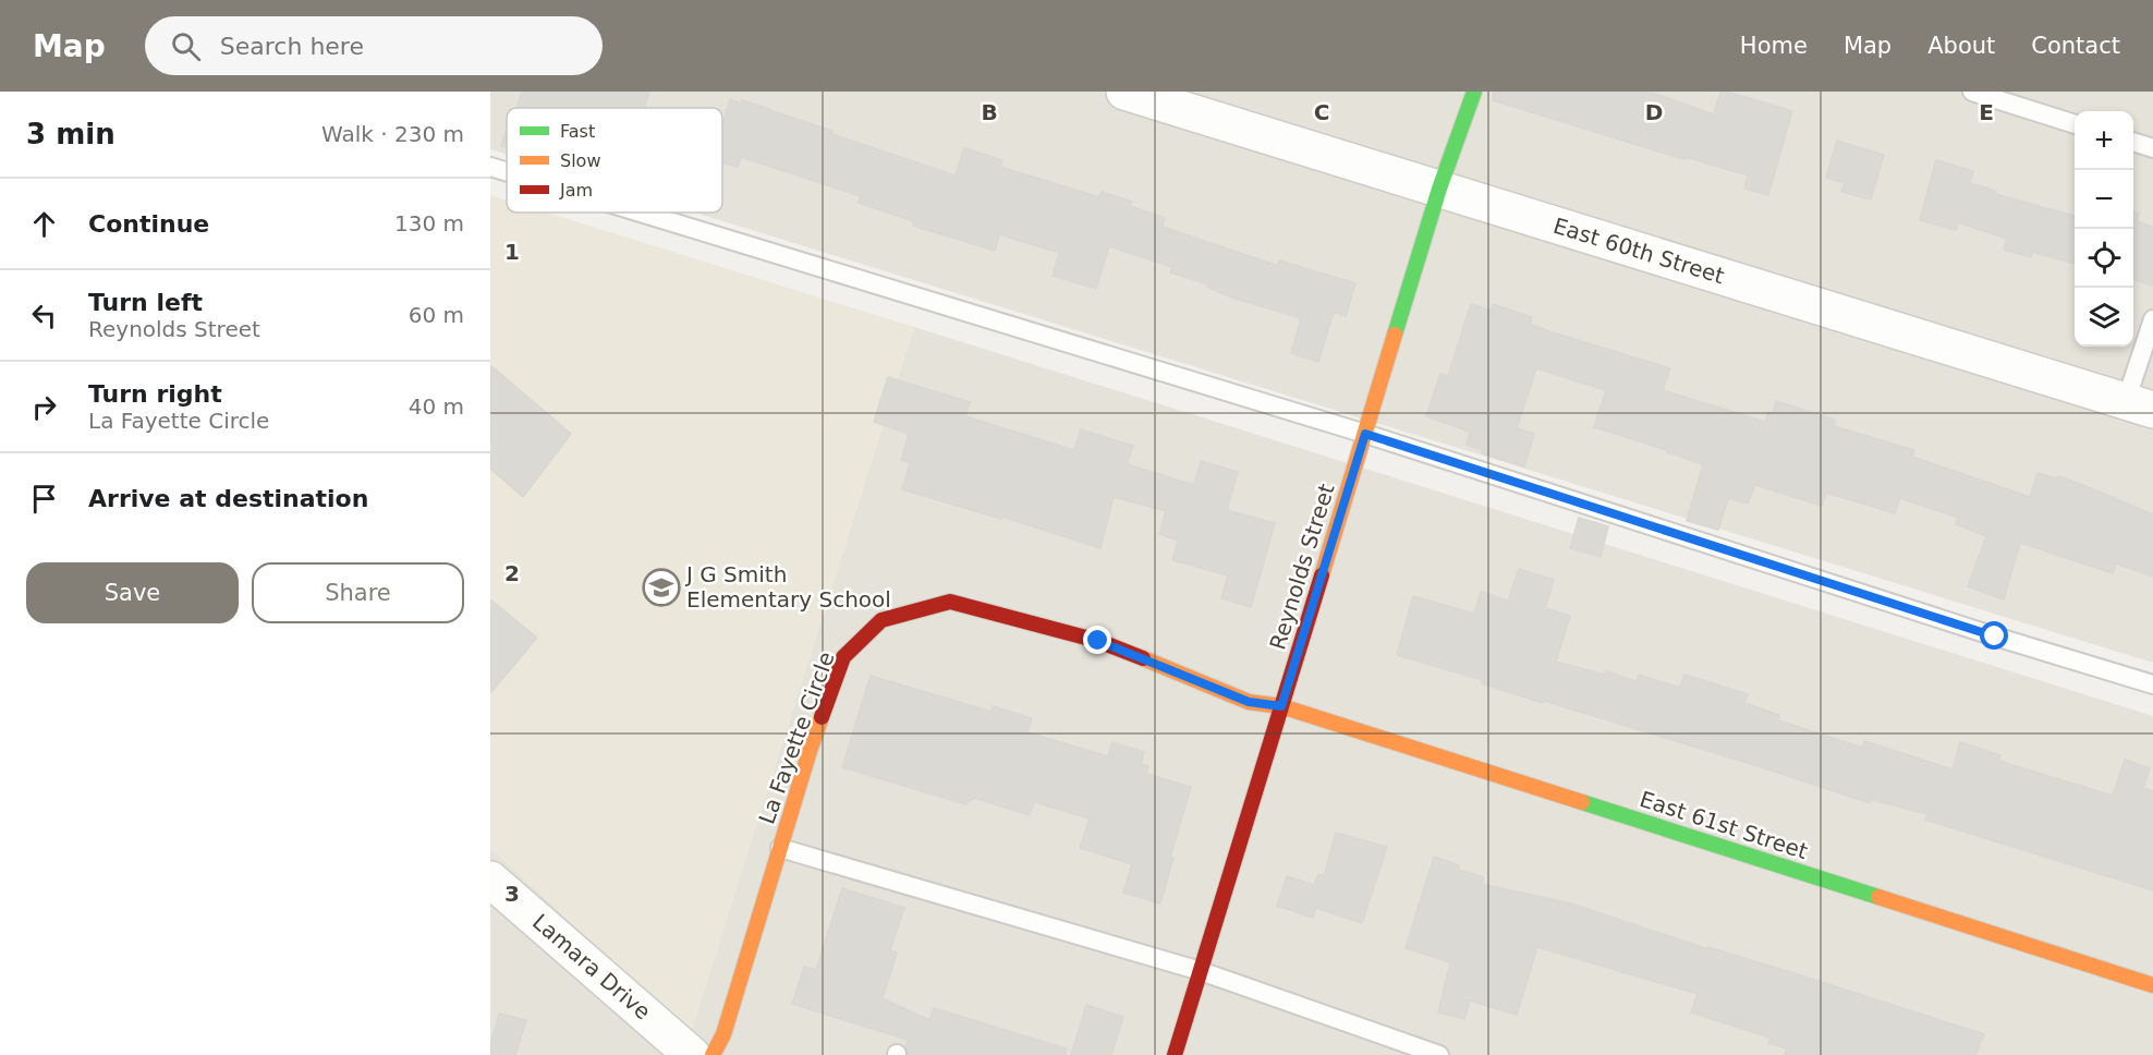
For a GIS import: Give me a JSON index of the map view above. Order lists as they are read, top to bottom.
{
  "streets": {
    "street": [
      "East 60th Street",
      "Reynolds Street",
      "La Fayette Circle",
      "East 61st Street",
      "Lamara Drive"
    ]
  },
  "crossings": [
    ["East 60th Street", "Reynolds Street"],
    ["Reynolds Street", "La Fayette Circle"],
    ["Reynolds Street", "East 61st Street"],
    ["La Fayette Circle", "East 61st Street"]
  ],
  "places": {
    "school or university": ["J G Smith Elementary School"]
  },
  "legend": ["Fast", "Slow", "Jam"],
  "page": {
    "header": "Map",
    "search": "Search here",
    "nav": [
      "Home",
      "Map",
      "About",
      "Contact"
    ],
    "heading": ["3 min", "Walk · 230 m"],
    "map_buttons": ["+", "−"],
    "list": [
      ["Continue", "130 m"],
      ["Turn left", "Reynolds Street", "60 m"],
      ["Turn right", "La Fayette Circle", "40 m"],
      "Arrive at destination"
    ],
    "buttons": ["Save", "Share"]
  },
  "grid": {
    "columns": [
      "B",
      "C",
      "D",
      "E"
    ],
    "rows": ["1", "2", "3"]
  }
}
